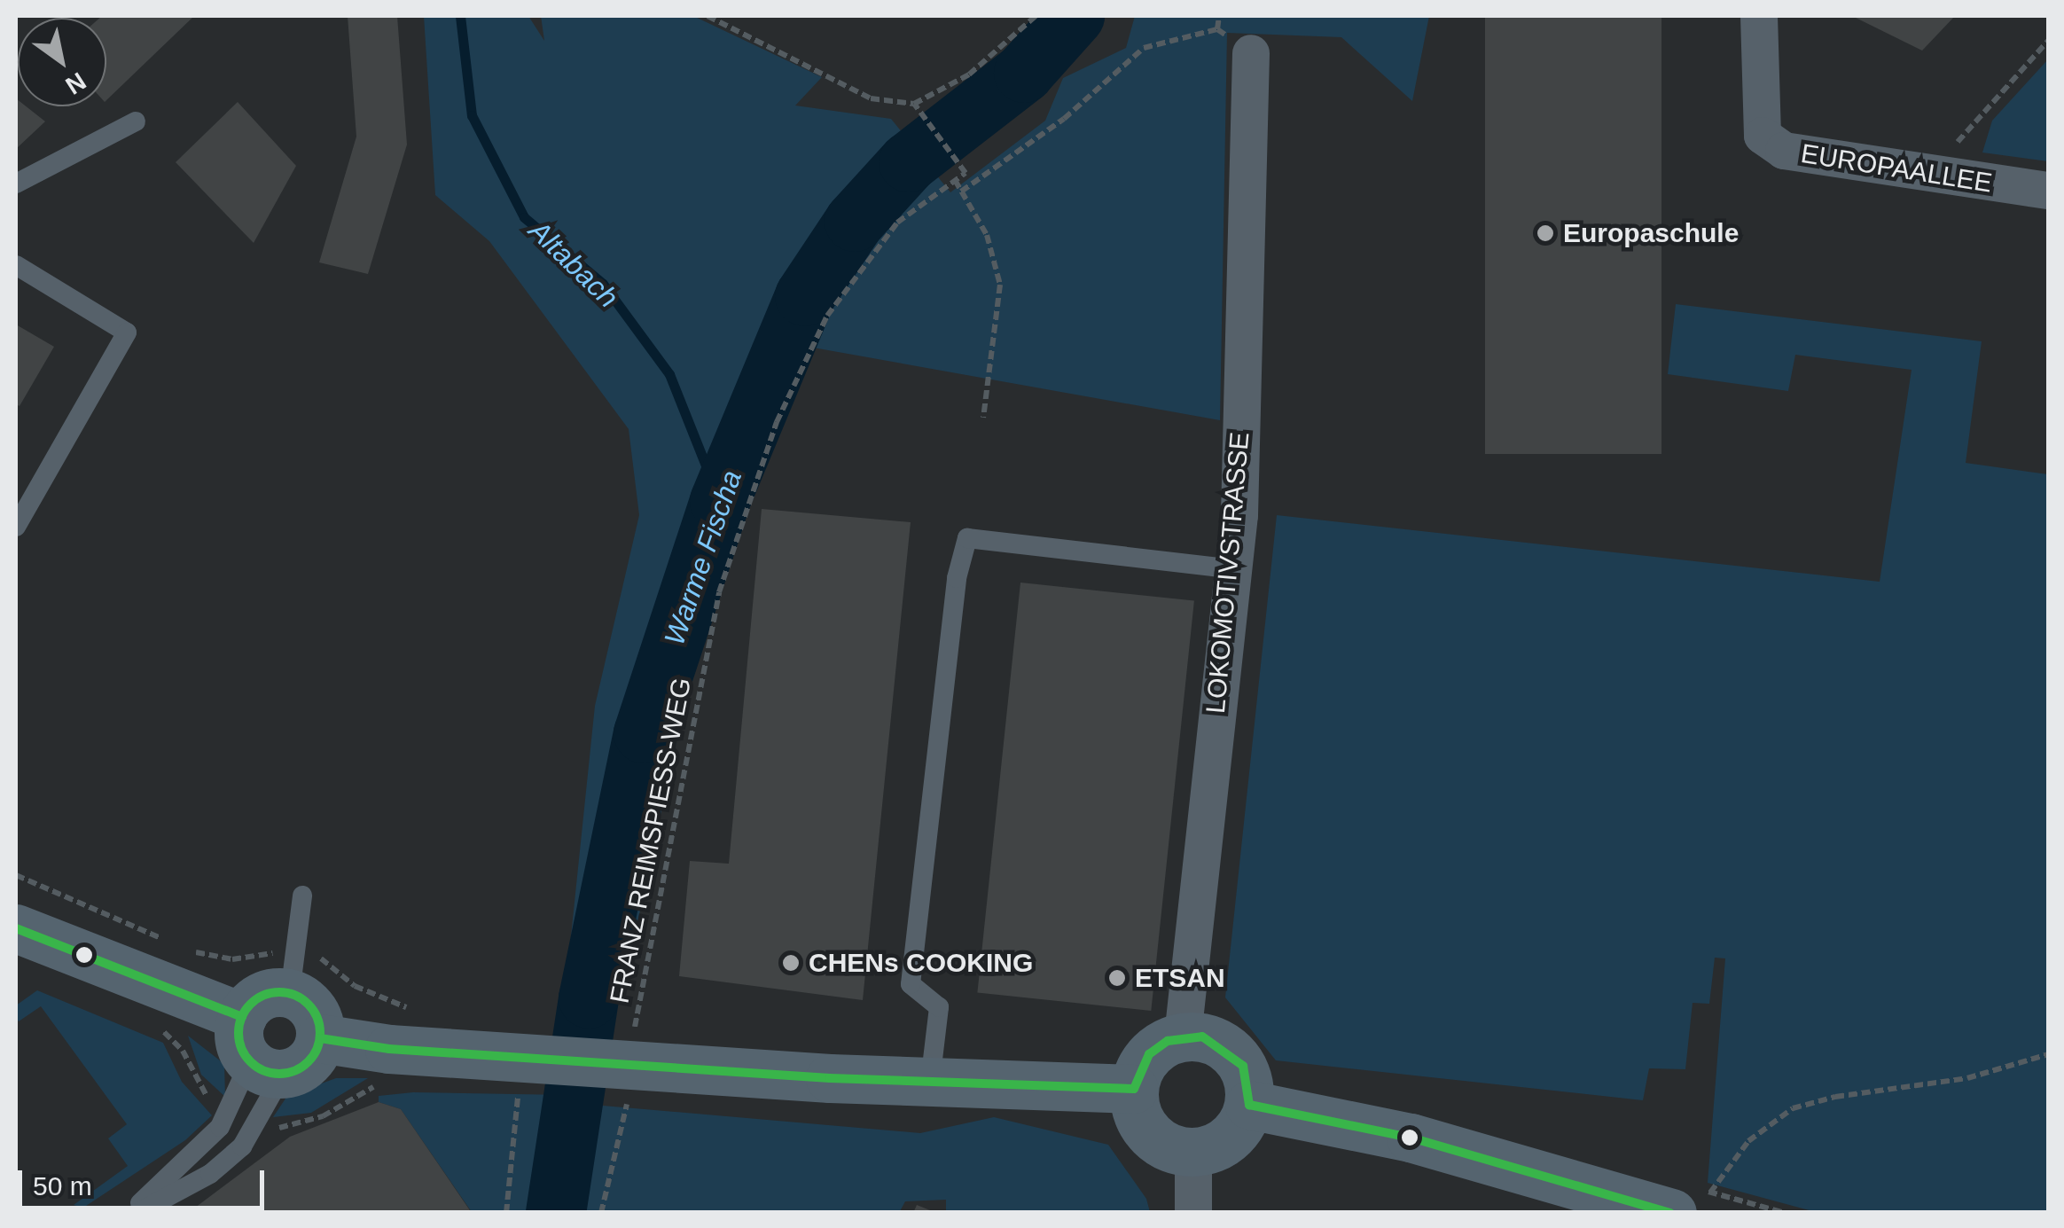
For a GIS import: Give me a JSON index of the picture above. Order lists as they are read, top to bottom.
{
  "streets": {
    "street": ["EUROPAALLEE", "LOKOMOTIVSTRASSE"],
    "path": ["FRANZ REIMSPIESS-WEG"]
  },
  "water": ["Altabach", "Warme Fischa"],
  "places": ["Europaschule", "CHENs COOKING", "ETSAN"],
  "scale_bar": "50 m",
  "north": "bottom right"
}
